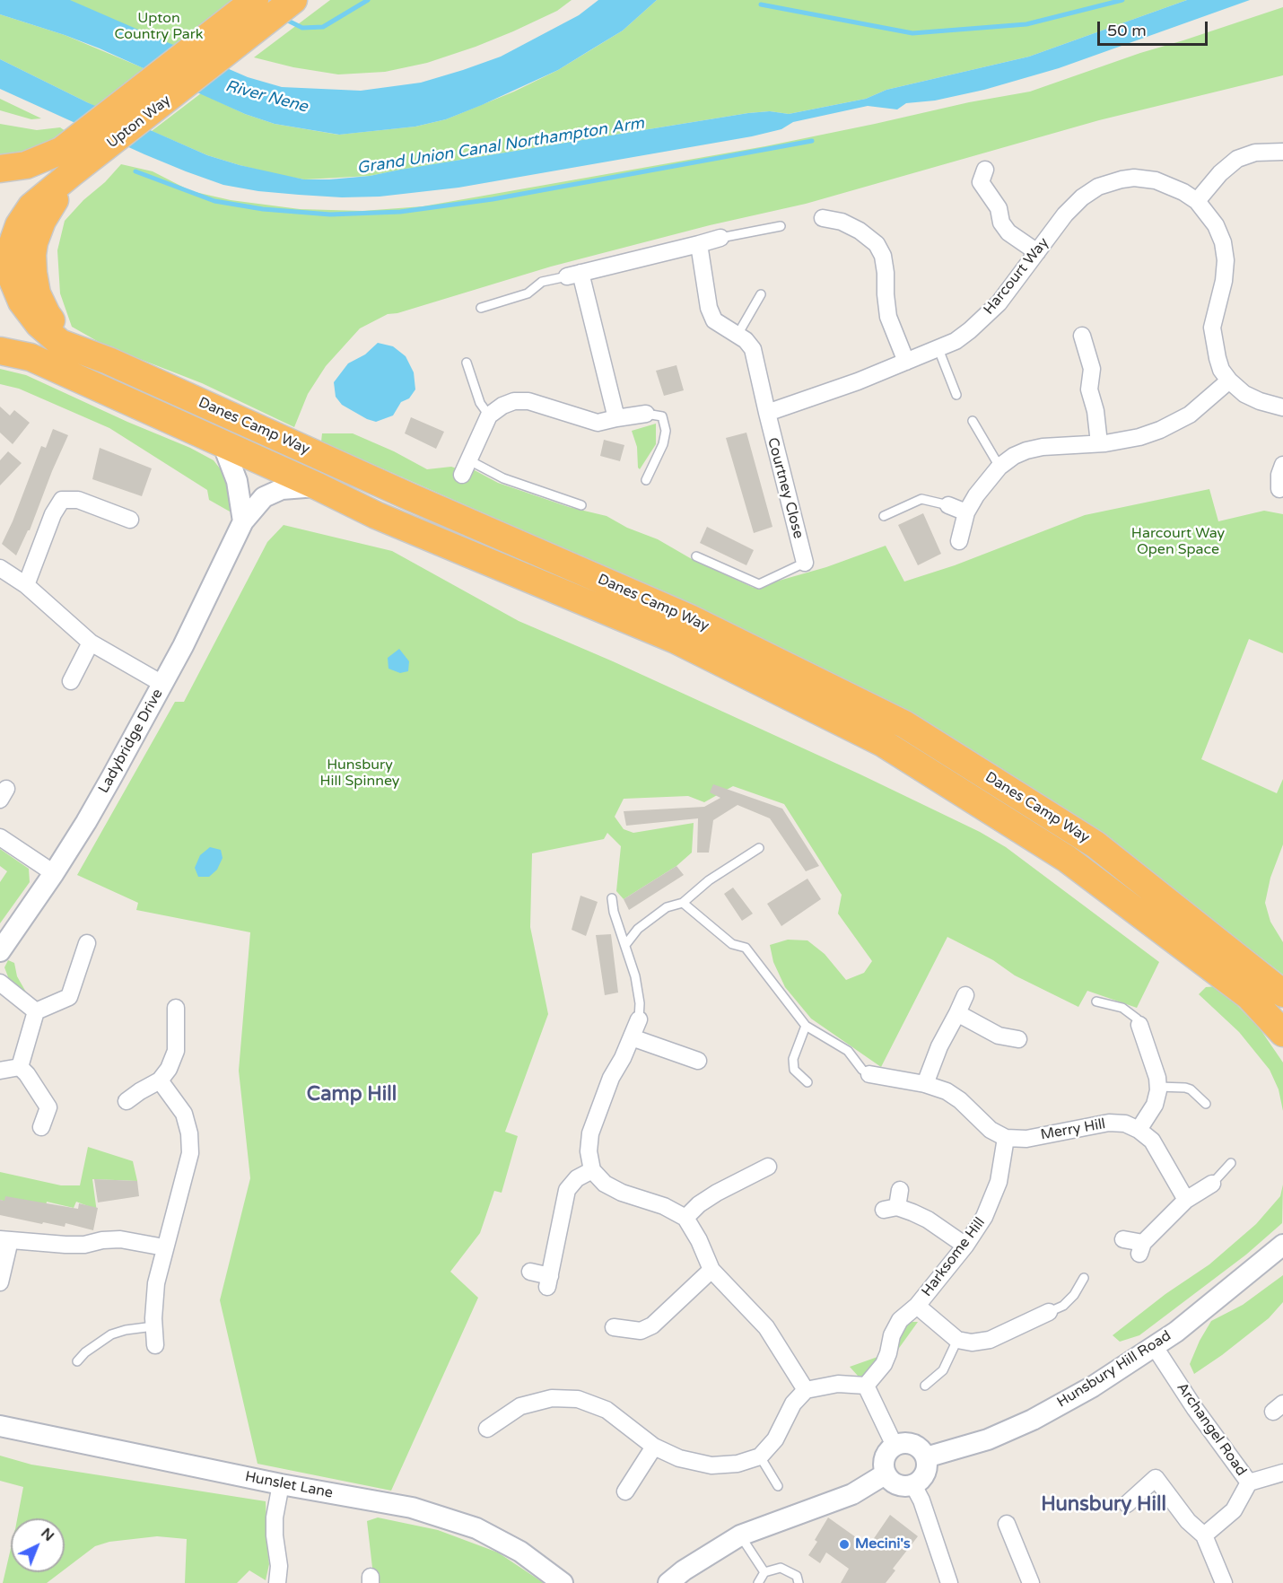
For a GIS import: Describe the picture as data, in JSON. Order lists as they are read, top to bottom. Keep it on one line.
{"streets":{"highway":["Upton Way","Danes Camp Way"],"street":["Harcourt Way","Courtney Close","Ladybridge Drive","Merry Hill","Harksome Hill","Hunsbury Hill Road","Archangel Road","Hunslet Lane"]},"crossings":[["Upton Way","Danes Camp Way"],["Harcourt Way","Courtney Close"],["Danes Camp Way","Ladybridge Drive"],["Merry Hill","Harksome Hill"],["Hunsbury Hill Road","Archangel Road"]],"districts":["Camp Hill","Hunsbury Hill"],"water":["River Nene","Grand Union Canal Northampton Arm"],"parks":["Upton Country Park","Harcourt Way Open Space","Hunsbury Hill Spinney"],"places":["Mecini's"],"scale_bar":"50 m","north":"top right"}
